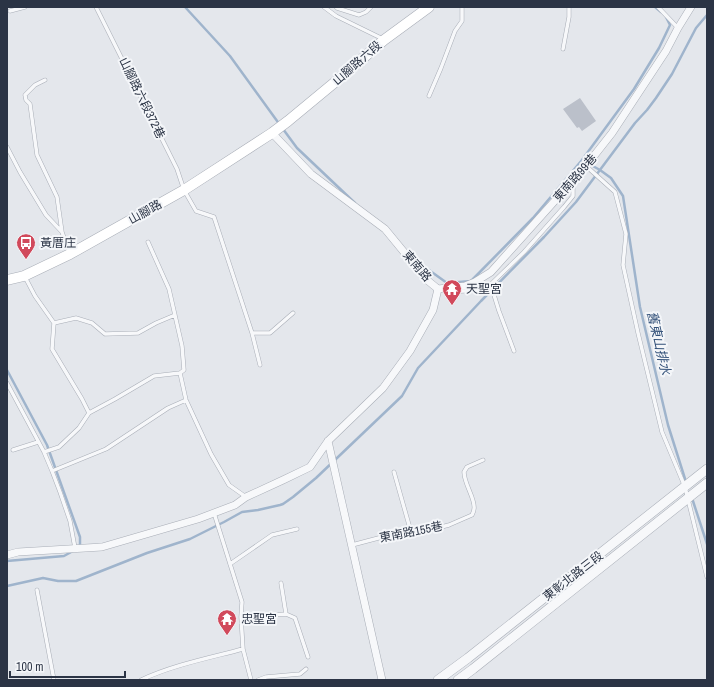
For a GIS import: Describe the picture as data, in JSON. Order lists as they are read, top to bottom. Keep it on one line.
{"streets":{"main road":["山腳路六段","山腳路"],"street":["東南路99巷","東南路","東彰北路三段"],"lane":["山腳路六段372巷","東南路155巷"]},"crossings":[["山腳路六段","山腳路"],["山腳路六段","東南路"],["山腳路六段372巷","山腳路"],["東南路99巷","東南路"],["山腳路","東南路"]],"water":["舊東山排水"],"places":{"bus stop":["黃厝庄"],"temple":["天聖宮","忠聖宮"]},"scale_bar":"100 m"}
